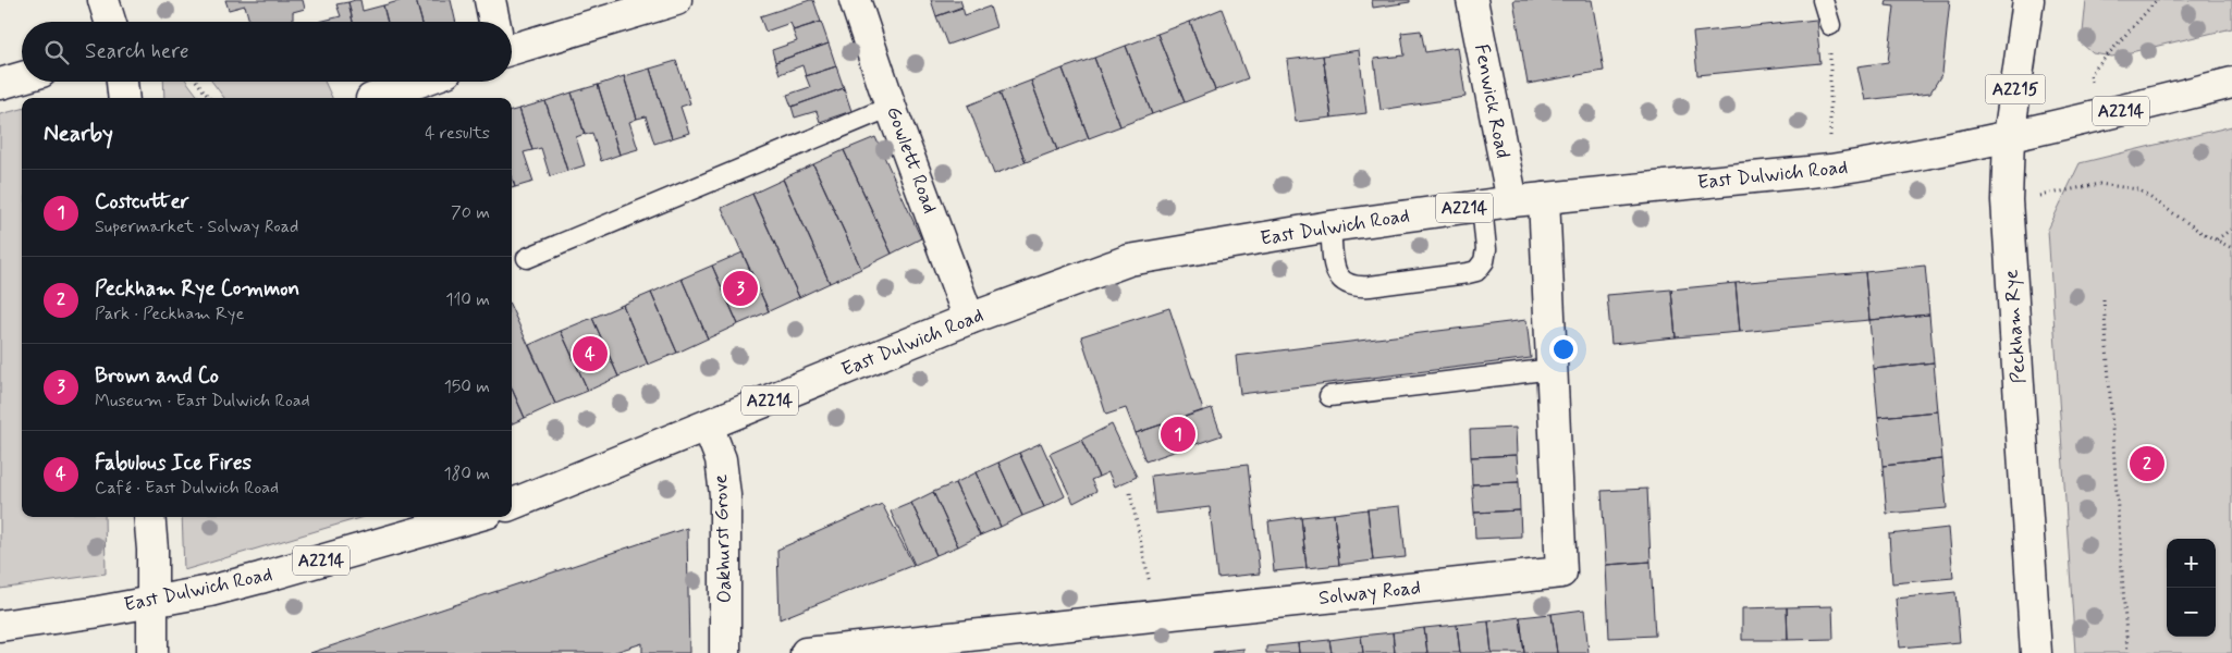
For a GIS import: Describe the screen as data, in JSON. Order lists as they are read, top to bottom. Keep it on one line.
{"streets":{"main road":["A2215","Fenwick Road","A2214","Gowlett Road","East Dulwich Road","Peckham Rye","Oakhurst Grove","Solway Road"]},"crossings":[["Fenwick Road","East Dulwich Road"],["Gowlett Road","East Dulwich Road"],["East Dulwich Road","Peckham Rye"],["East Dulwich Road","Oakhurst Grove"],["East Dulwich Road","Solway Road"]],"page":{"search":"Search here","heading":["Nearby","4 results"],"list":[{"mark":"1","name":"Costcutter","note":"Supermarket · Solway Road","value":"70 m"},{"mark":"2","name":"Peckham Rye Common","note":"Park · Peckham Rye","value":"110 m"},{"mark":"3","name":"Brown and Co","note":"Museum · East Dulwich Road","value":"150 m"},{"mark":"4","name":"Fabulous Ice Fires","note":"Café · East Dulwich Road","value":"180 m"}],"pins":["3","4","1","2"],"map_buttons":["+","−"]}}
